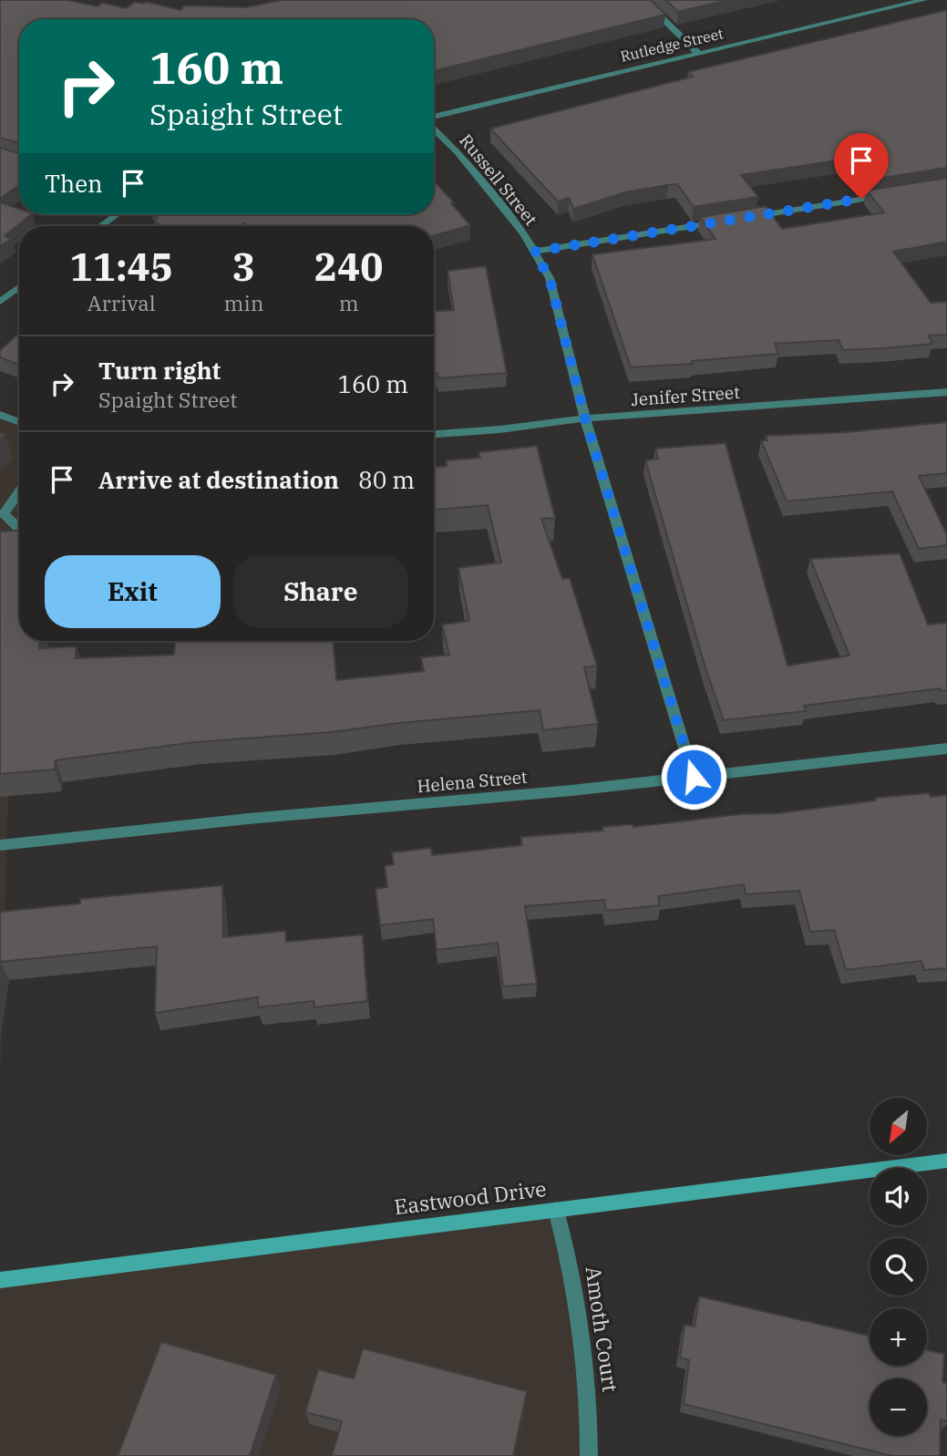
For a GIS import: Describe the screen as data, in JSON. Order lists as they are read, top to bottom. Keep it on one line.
{"streets":{"street":["Rutledge Street","Russell Street","Jenifer Street","Helena Street","Eastwood Drive","Amoth Court"]},"crossings":[["Russell Street","Jenifer Street"],["Russell Street","Helena Street"],["Eastwood Drive","Amoth Court"]],"north":"bottom left","page":{"turn":["160 m","Spaight Street"],"then":"Then","eta":["11:45","Arrival","3","min","240","m"],"list":[{"name":"Turn right","note":"Spaight Street","value":"160 m"},{"name":"Arrive at destination","value":"80 m"}],"buttons":["Exit","Share"],"map_buttons":["+","−"]}}
